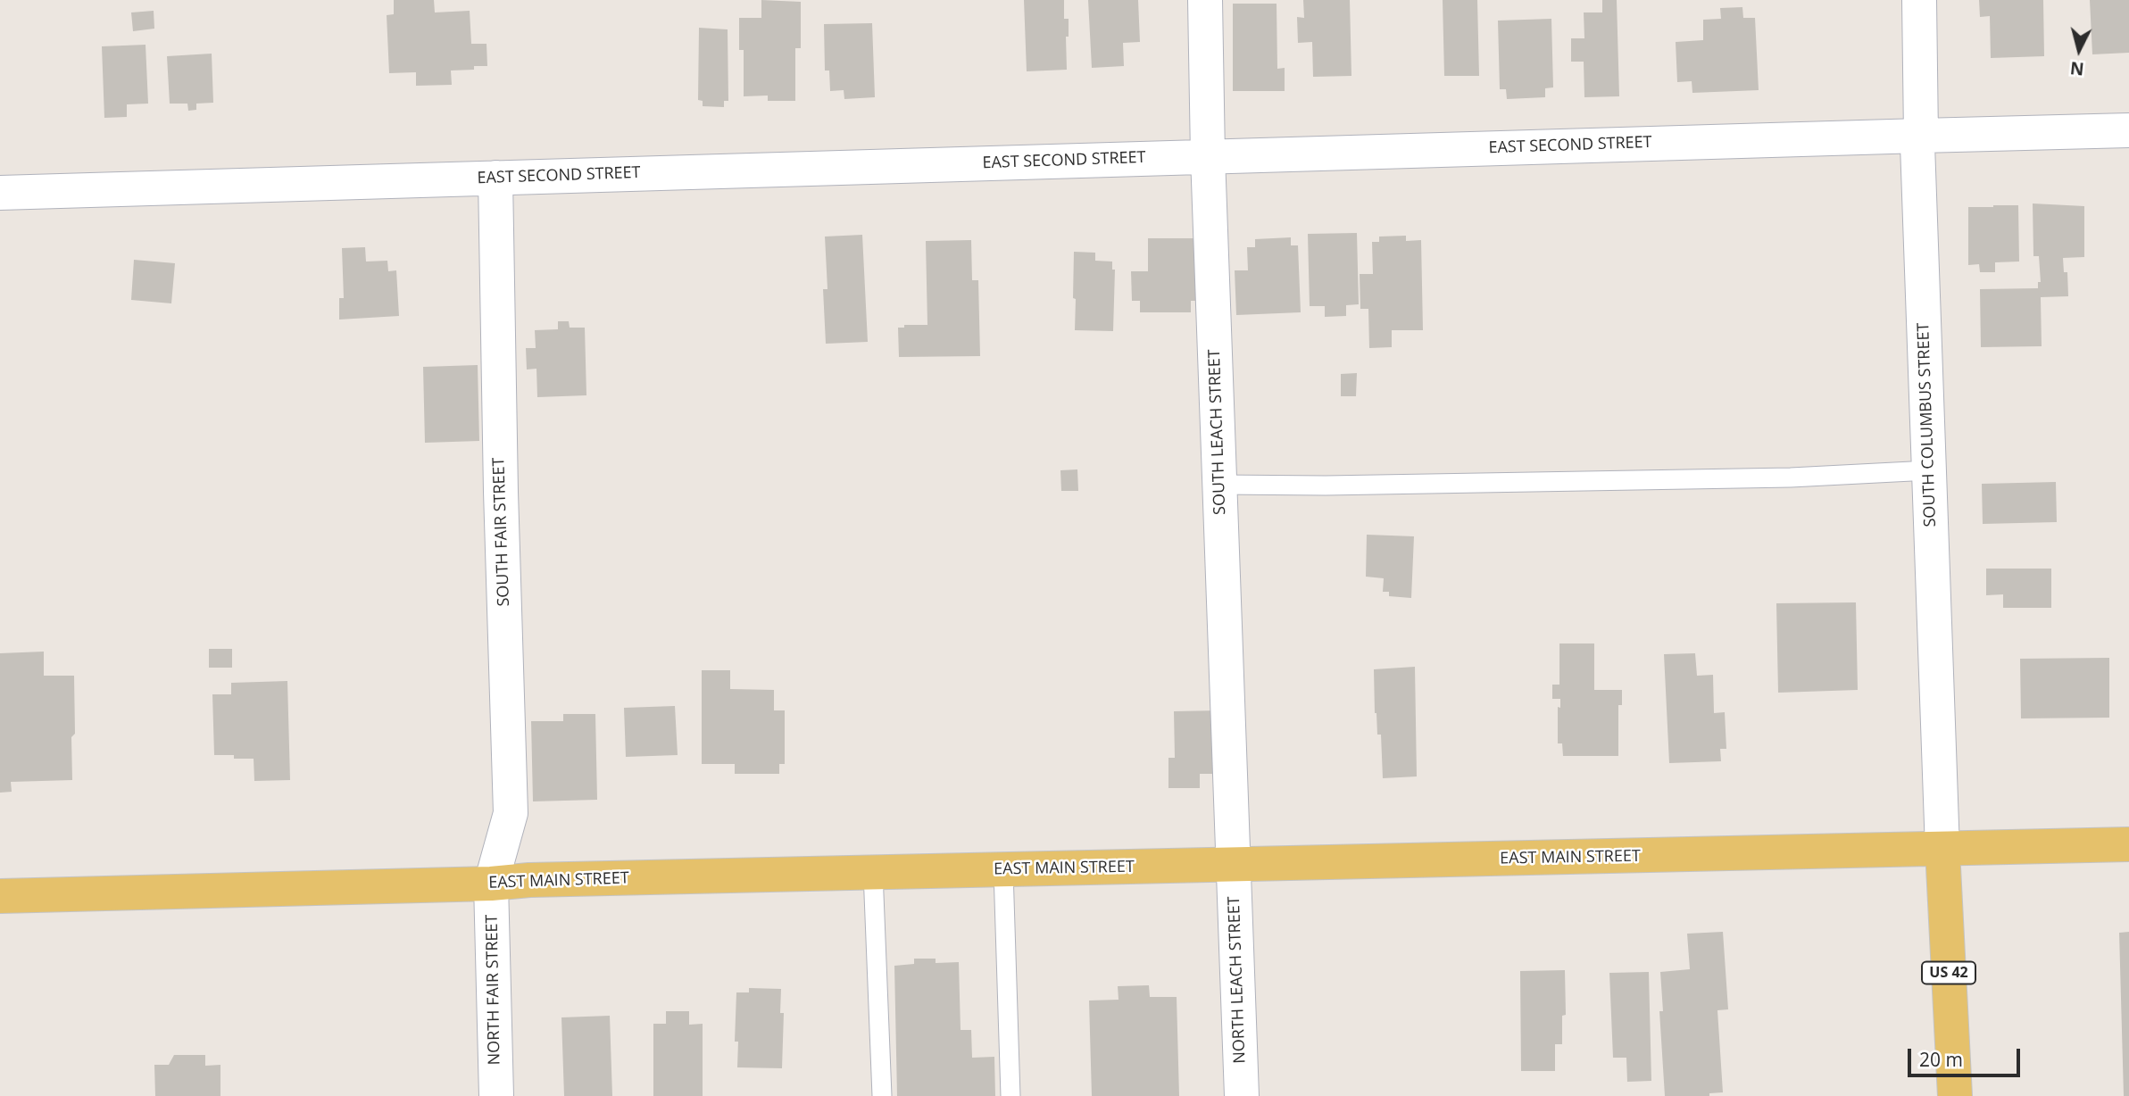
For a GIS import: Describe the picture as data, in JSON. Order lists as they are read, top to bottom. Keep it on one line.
{"streets":{"main road":["EAST MAIN STREET","US 42"],"street":["EAST SECOND STREET","SOUTH COLUMBUS STREET","SOUTH LEACH STREET","SOUTH FAIR STREET","NORTH LEACH STREET","NORTH FAIR STREET"]},"crossings":[["EAST SECOND STREET","SOUTH COLUMBUS STREET"],["EAST SECOND STREET","SOUTH LEACH STREET"],["EAST SECOND STREET","SOUTH FAIR STREET"],["SOUTH COLUMBUS STREET","EAST MAIN STREET"],["SOUTH COLUMBUS STREET","US 42"],["SOUTH LEACH STREET","EAST MAIN STREET"],["SOUTH LEACH STREET","NORTH LEACH STREET"],["SOUTH FAIR STREET","EAST MAIN STREET"],["SOUTH FAIR STREET","NORTH FAIR STREET"],["EAST MAIN STREET","US 42"],["EAST MAIN STREET","NORTH LEACH STREET"],["EAST MAIN STREET","NORTH FAIR STREET"]],"scale_bar":"20 m","north":"bottom"}
